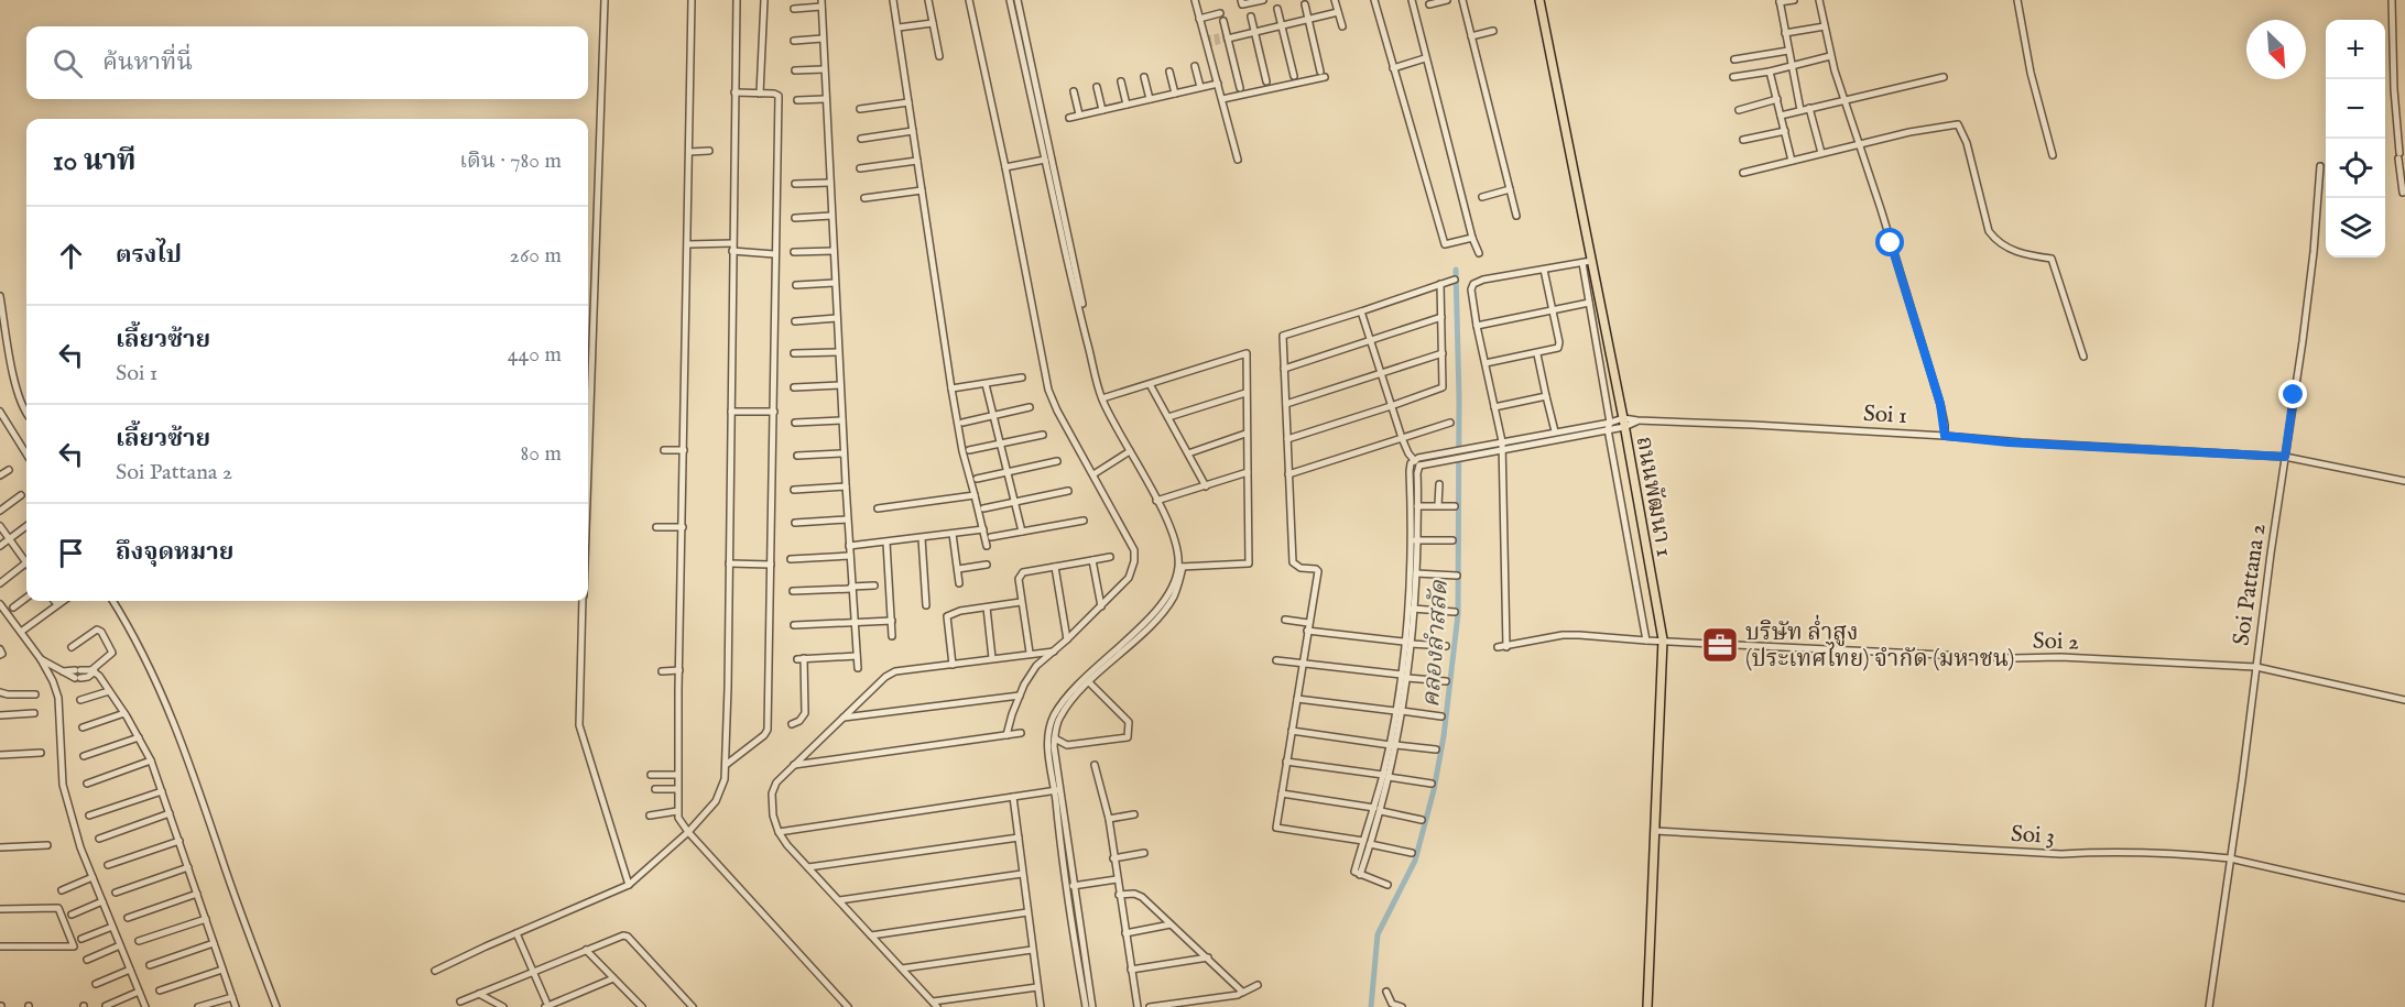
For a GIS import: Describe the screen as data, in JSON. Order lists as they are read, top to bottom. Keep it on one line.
{"streets":{"main road":["ถนนพัฒนา 1"],"street":["Soi 1","Soi Pattana 2","Soi 2","Soi 3"]},"crossings":[["Soi 1","ถนนพัฒนา 1"],["Soi 1","Soi Pattana 2"],["ถนนพัฒนา 1","Soi 2"],["ถนนพัฒนา 1","Soi 3"],["Soi Pattana 2","Soi 2"],["Soi Pattana 2","Soi 3"]],"water":["คลองลำสลัด"],"places":{"office":["บริษัท ล่ำสูง (ประเทศไทย) จำกัด (มหาชน)"]},"north":"bottom right","page":{"map_buttons":["+","−"],"search":"ค้นหาที่นี่","heading":["10 นาที","เดิน · 780 m"],"list":[["ตรงไป","260 m"],["เลี้ยวซ้าย","Soi 1","440 m"],["เลี้ยวซ้าย","Soi Pattana 2","80 m"],"ถึงจุดหมาย"]}}
